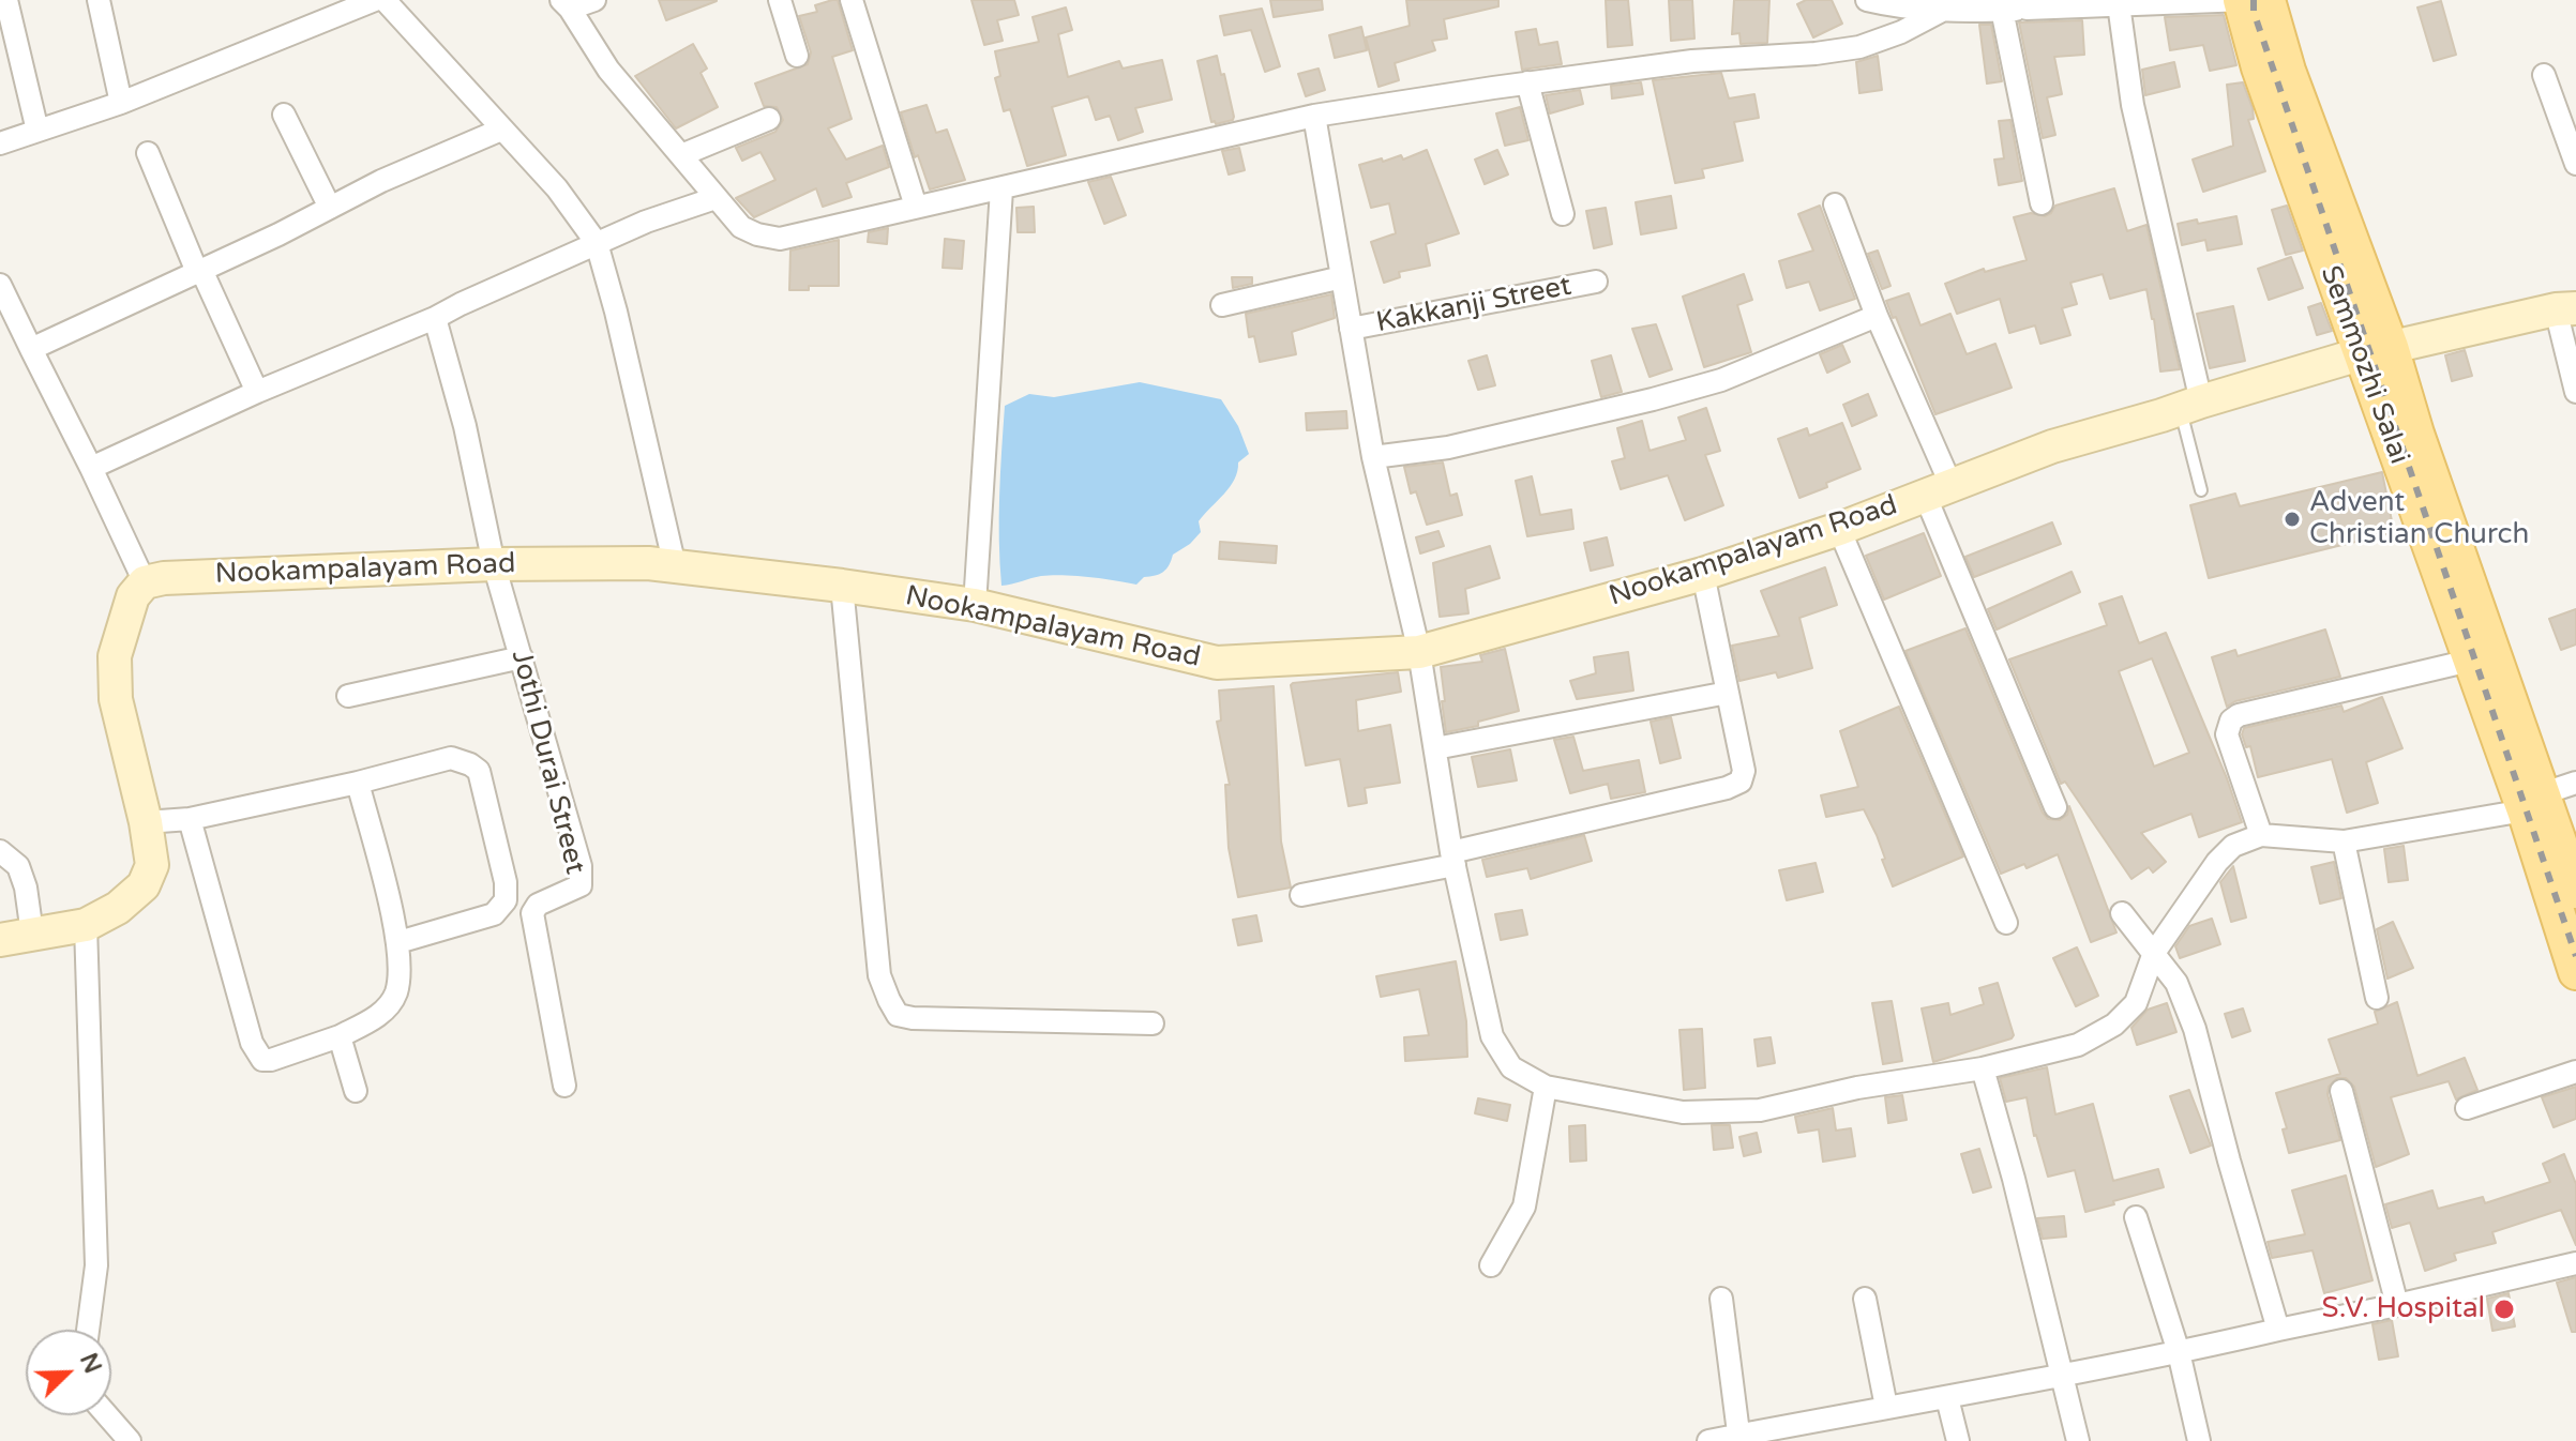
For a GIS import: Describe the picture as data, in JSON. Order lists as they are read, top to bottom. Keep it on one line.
{"streets":{"main road":["Semmozhi Salai"],"street":["Kakkanji Street","Nookampalayam Road","Jothi Durai Street"]},"crossings":[["Semmozhi Salai","Nookampalayam Road"],["Nookampalayam Road","Jothi Durai Street"]],"places":["Advent Christian Church","S.V. Hospital"],"north":"top right"}
